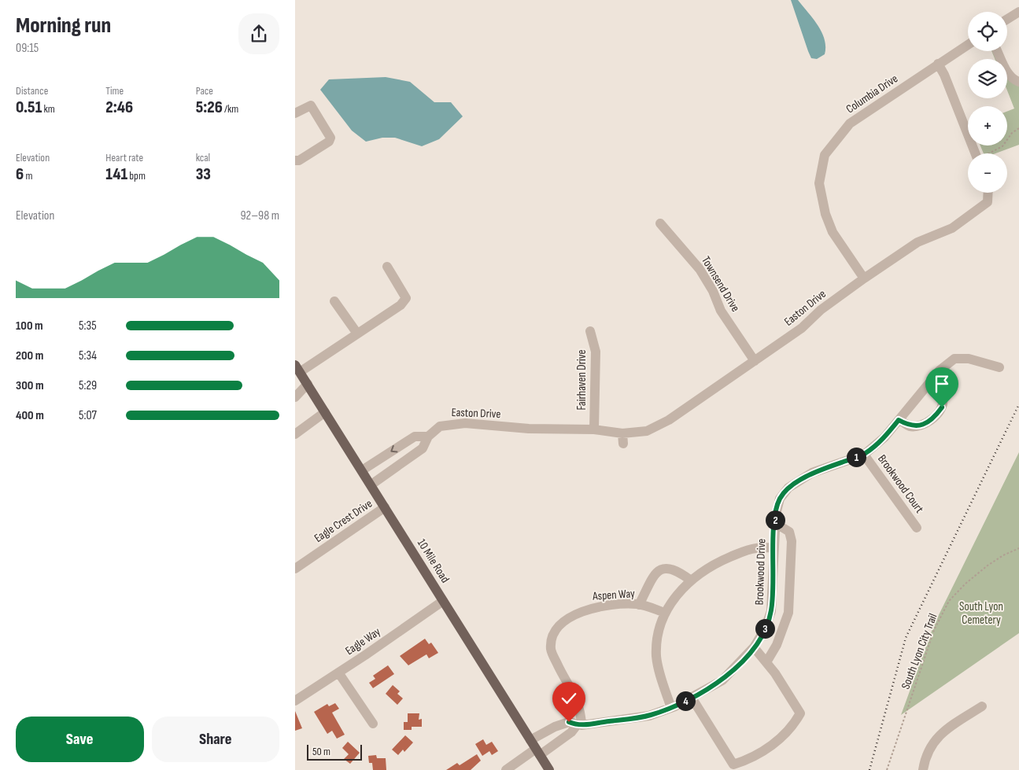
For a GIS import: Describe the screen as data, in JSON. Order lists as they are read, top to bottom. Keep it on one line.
{"streets":{"main road":["10 Mile Road"],"street":["Columbia Drive","Townsend Drive","Easton Drive","Fairhaven Drive","Brookwood Court","Eagle Crest Drive","Brookwood Drive","Aspen Way","Eagle Way"],"path":["South Lyon City Trail"]},"crossings":[["Columbia Drive","Easton Drive"],["Townsend Drive","Easton Drive"],["Easton Drive","Fairhaven Drive"],["Easton Drive","10 Mile Road"],["Brookwood Court","Brookwood Drive"],["Eagle Crest Drive","10 Mile Road"],["10 Mile Road","Brookwood Drive"],["10 Mile Road","Eagle Way"],["Brookwood Drive","Aspen Way"]],"parks":["South Lyon Cemetery"],"scale_bar":"50 m","page":{"heading":["Morning run","09:15"],"map_buttons":["+","−"],"stats":[["Distance","0.51 km"],["Time","2:46"],["Pace","5:26 /km"],["Elevation","6 m"],["Heart rate","141 bpm"],["kcal","33"]],"chart":["Elevation","92–98 m"],"list":[{"name":"100 m","note":"5:35"},{"name":"200 m","note":"5:34"},{"name":"300 m","note":"5:29"},{"name":"400 m","note":"5:07"}],"pins":["1","2","3","4"],"buttons":["Save","Share"],"scale":"50 m"}}
